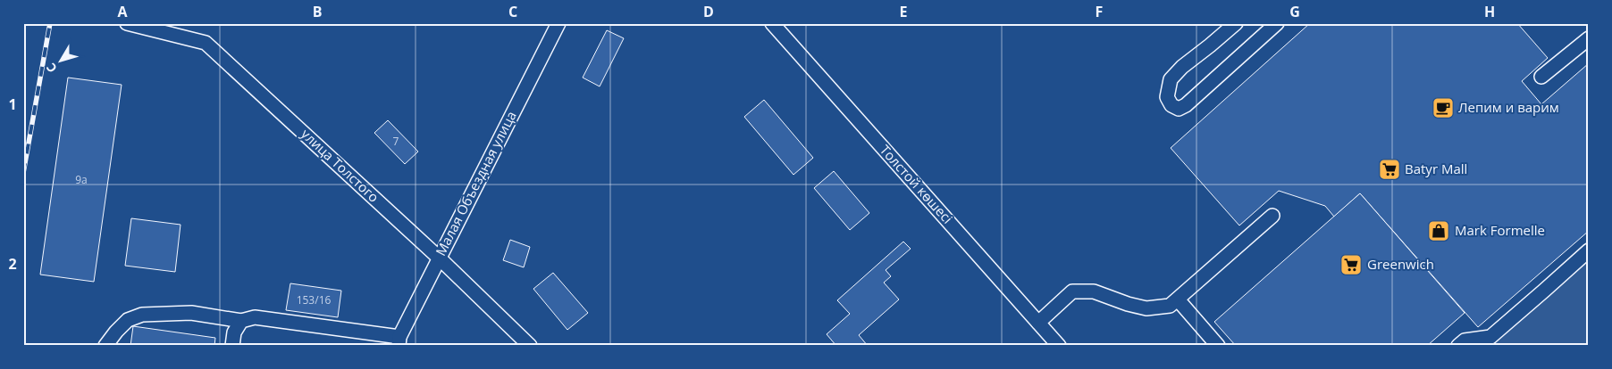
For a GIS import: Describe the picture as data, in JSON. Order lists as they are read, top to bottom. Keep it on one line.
{"streets":{"street":["улица Толстого","Малая Объездная улица","Толстой көшесі"]},"crossings":[["улица Толстого","Малая Объездная улица"]],"places":{"cafe":["Лепим и варим"],"supermarket":["Batyr Mall","Greenwich"],"shop":["Mark Formelle"]},"house_numbers":["7","9а","153/16"],"north":"bottom left","grid":{"columns":["A","B","C","D","E","F","G","H"],"rows":["1","2"]}}
